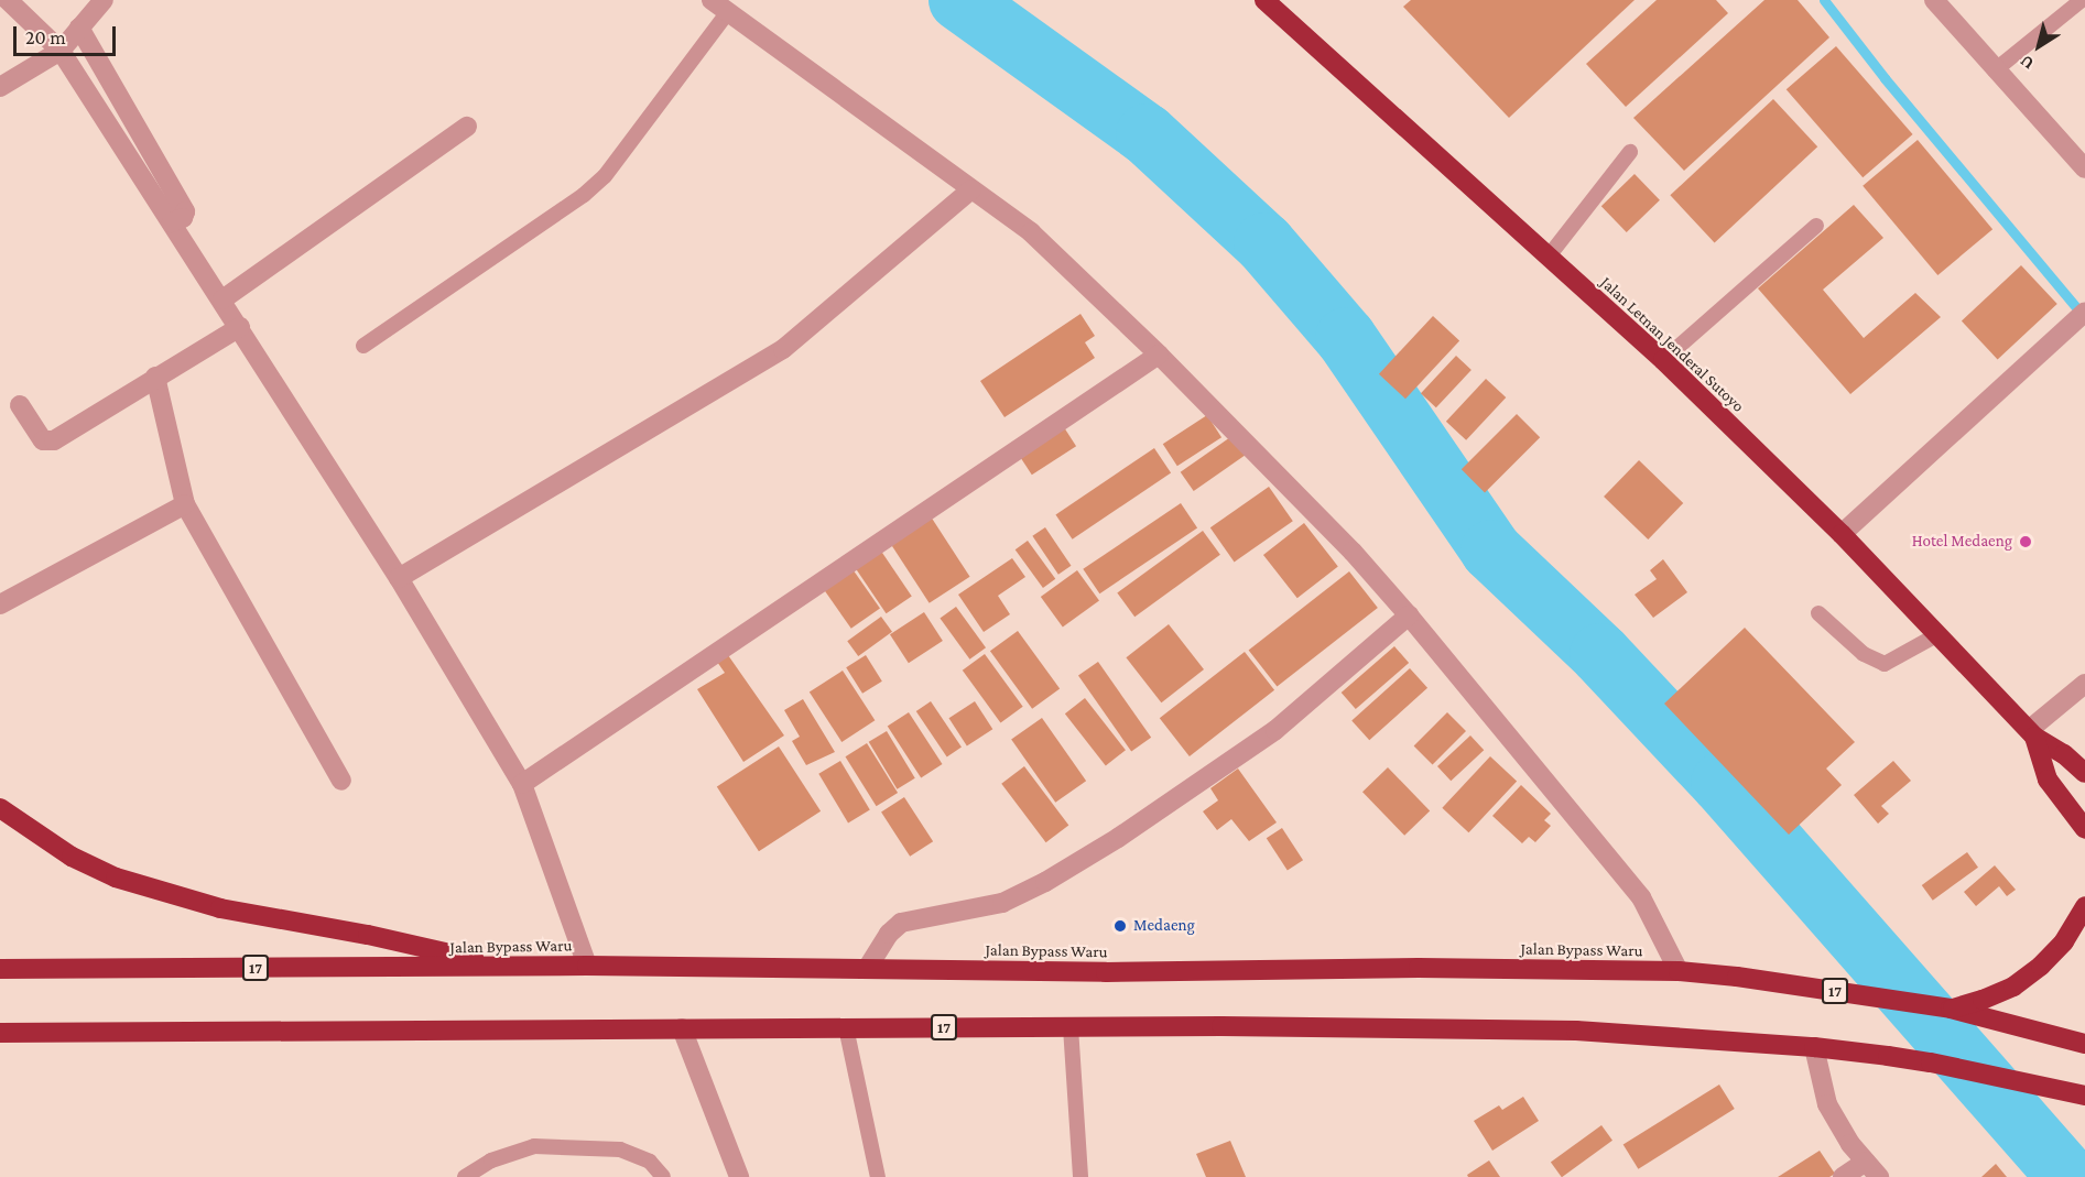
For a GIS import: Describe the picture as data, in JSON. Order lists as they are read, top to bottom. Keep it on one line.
{"streets":{"highway":["Jalan Letnan Jenderal Sutoyo","Jalan Bypass Waru","17"]},"places":["Hotel Medaeng","Medaeng"],"scale_bar":"20 m","north":"bottom left"}
